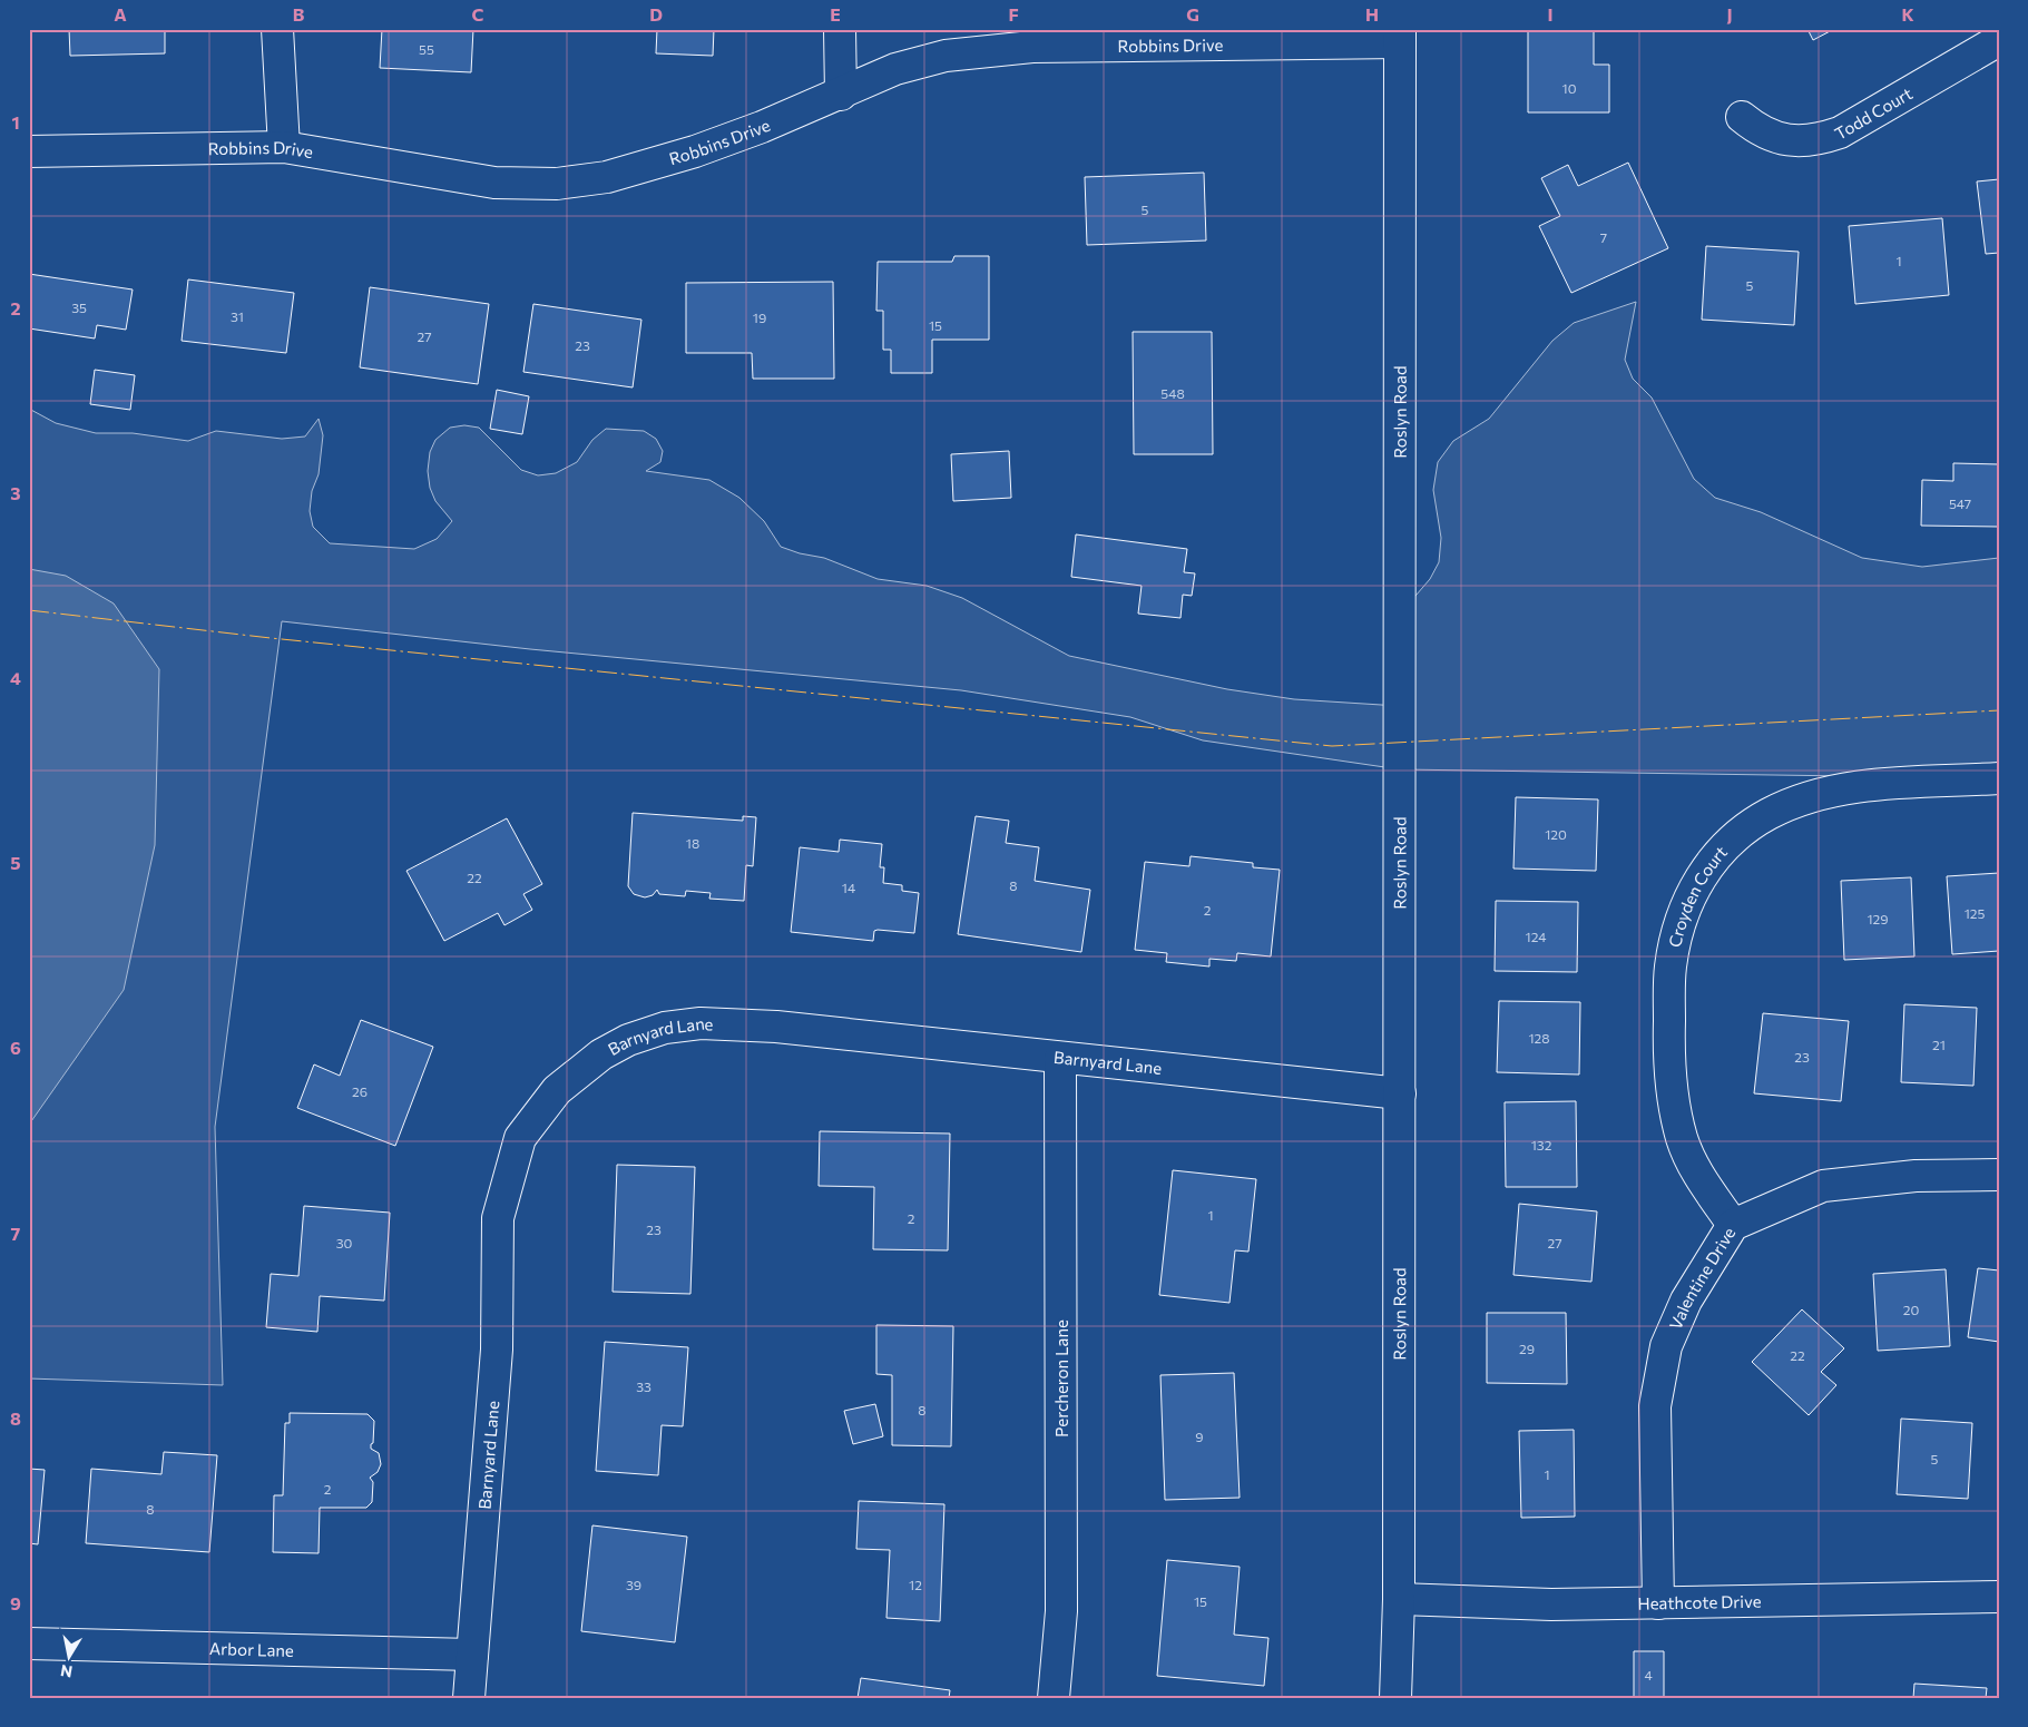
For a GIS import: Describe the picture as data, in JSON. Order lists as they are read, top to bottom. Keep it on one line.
{"streets":{"street":["Robbins Drive","Todd Court","Roslyn Road","Croyden Court","Barnyard Lane","Valentine Drive","Percheron Lane","Heathcote Drive","Arbor Lane"]},"crossings":[["Robbins Drive","Roslyn Road"],["Roslyn Road","Barnyard Lane"],["Roslyn Road","Heathcote Drive"],["Croyden Court","Valentine Drive"],["Barnyard Lane","Percheron Lane"],["Barnyard Lane","Arbor Lane"],["Valentine Drive","Heathcote Drive"]],"house_numbers":["55","10","5","7","1","5","35","31","19","15","27","23","548","547","120","18","22","8","14","2","125","129","124","128","21","23","26","132","1","2","23","30","27","20","29","22","33","8","9","5","1","2","8","39","12","15","4"],"north":"bottom","grid":{"columns":["A","B","C","D","E","F","G","H","I","J","K"],"rows":["1","2","3","4","5","6","7","8","9"]}}
